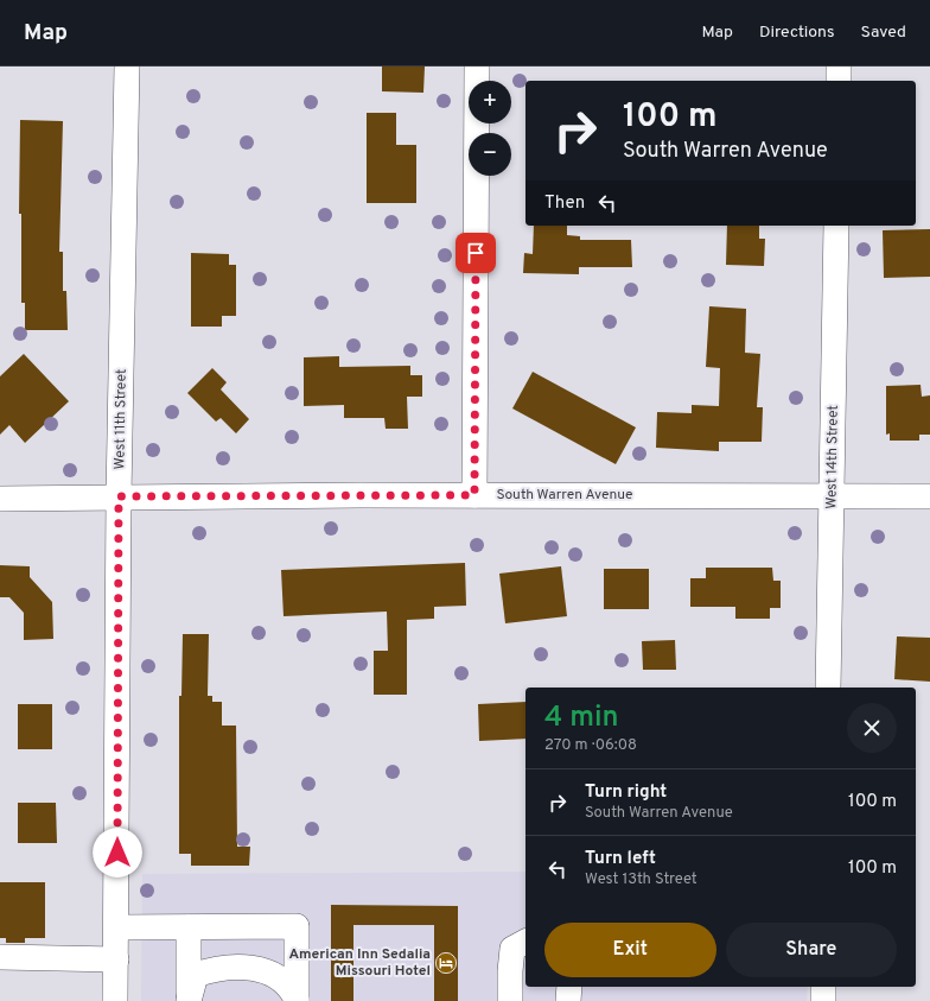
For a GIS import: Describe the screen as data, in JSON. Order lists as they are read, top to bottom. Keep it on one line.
{"streets":{"street":["West 11th Street","West 14th Street","South Warren Avenue"]},"crossings":[["West 11th Street","South Warren Avenue"],["West 14th Street","South Warren Avenue"]],"places":{"hotel":["American Inn Sedalia Missouri Hotel"]},"page":{"header":"Map","nav":["Map","Directions","Saved"],"map_buttons":["+","−"],"turn":["100 m","South Warren Avenue"],"then":"Then","heading":["4 min","270 m · 06:08"],"list":[{"name":"Turn right","note":"South Warren Avenue","value":"100 m"},{"name":"Turn left","note":"West 13th Street","value":"100 m"}],"buttons":["Exit","Share"]}}
